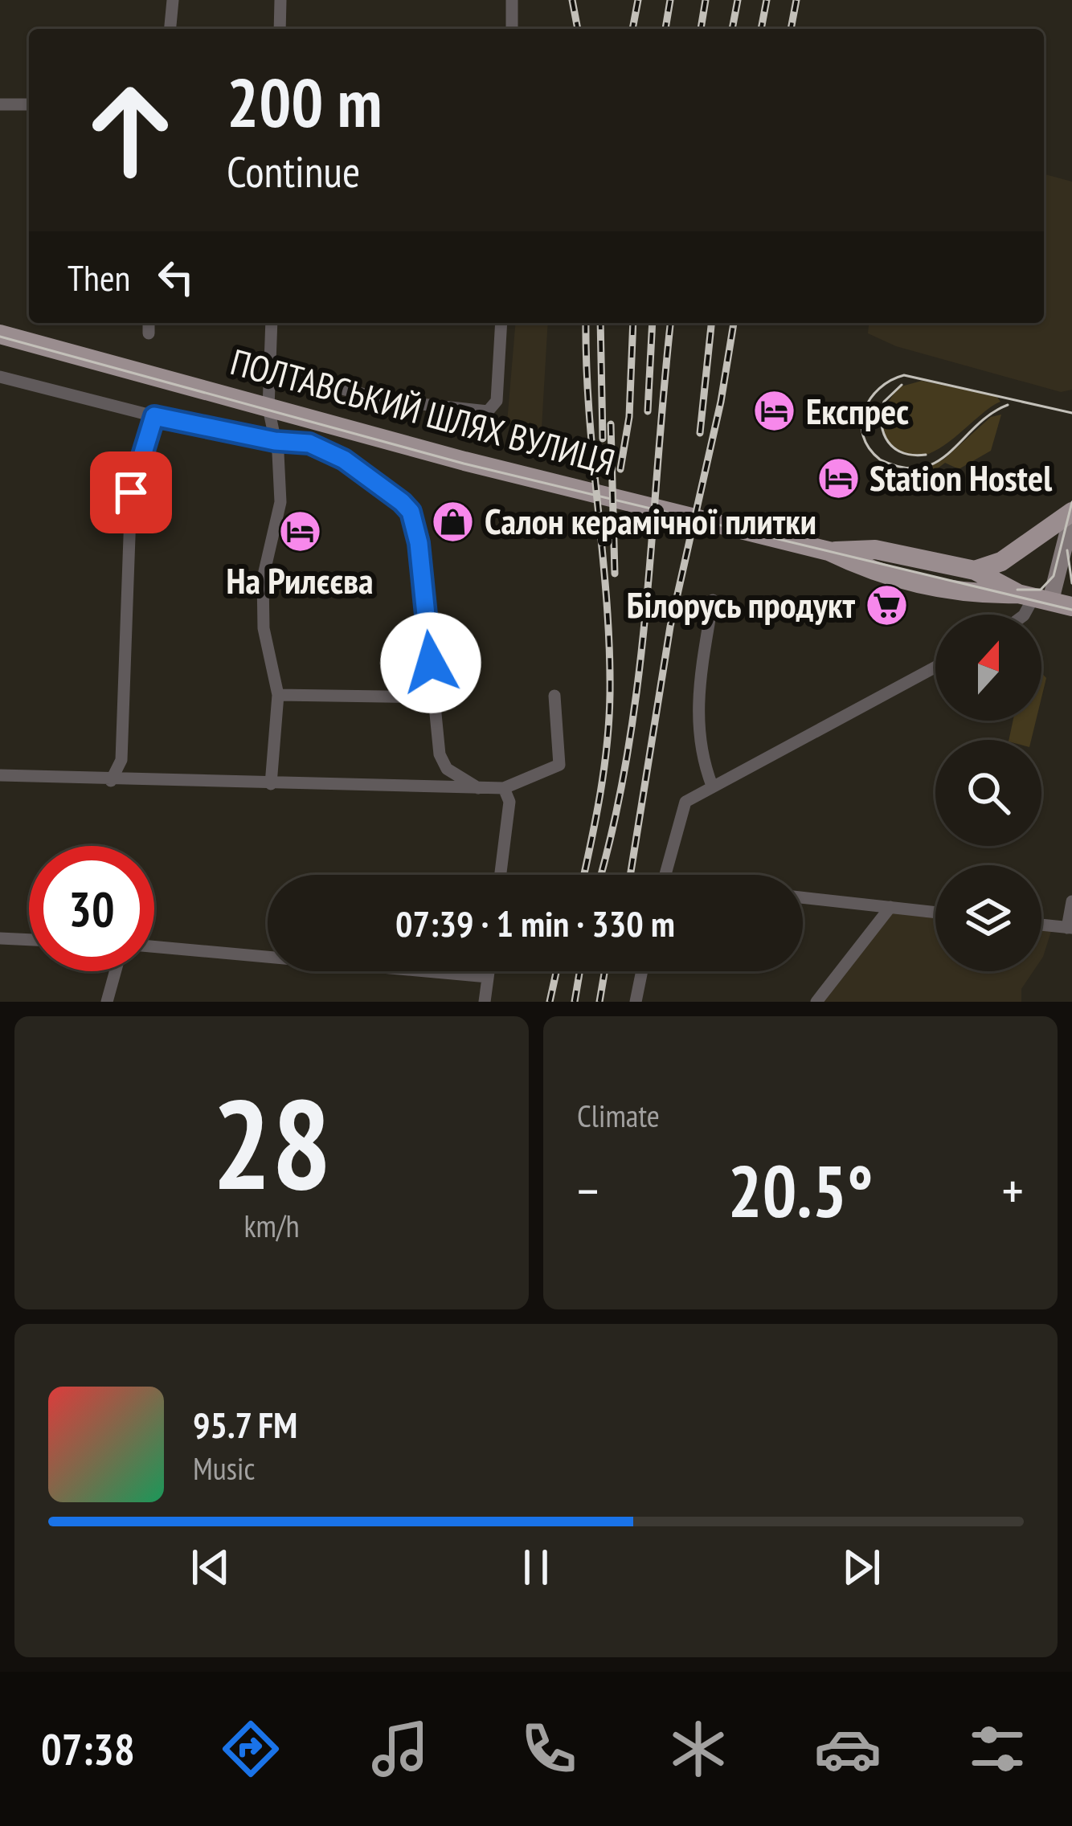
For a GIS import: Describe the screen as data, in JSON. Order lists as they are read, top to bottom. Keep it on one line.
{"streets":{"main road":["ПОЛТАВСЬКИЙ ШЛЯХ ВУЛИЦЯ"]},"places":{"hotel":["Експрес","Station Hostel","На Рилєєва"],"shop":["Салон керамічної плитки"],"supermarket":["Білорусь продукт"]},"north":"top","page":{"turn":["200 m","Continue"],"then":"Then","limit":"30","trip":"07:39 · 1 min · 330 m","tile":[["28","km/h"],"Climate"],"heat":["−","20.5°","+"],"song":["95.7 FM","Music"],"tabs":"07:38"}}
